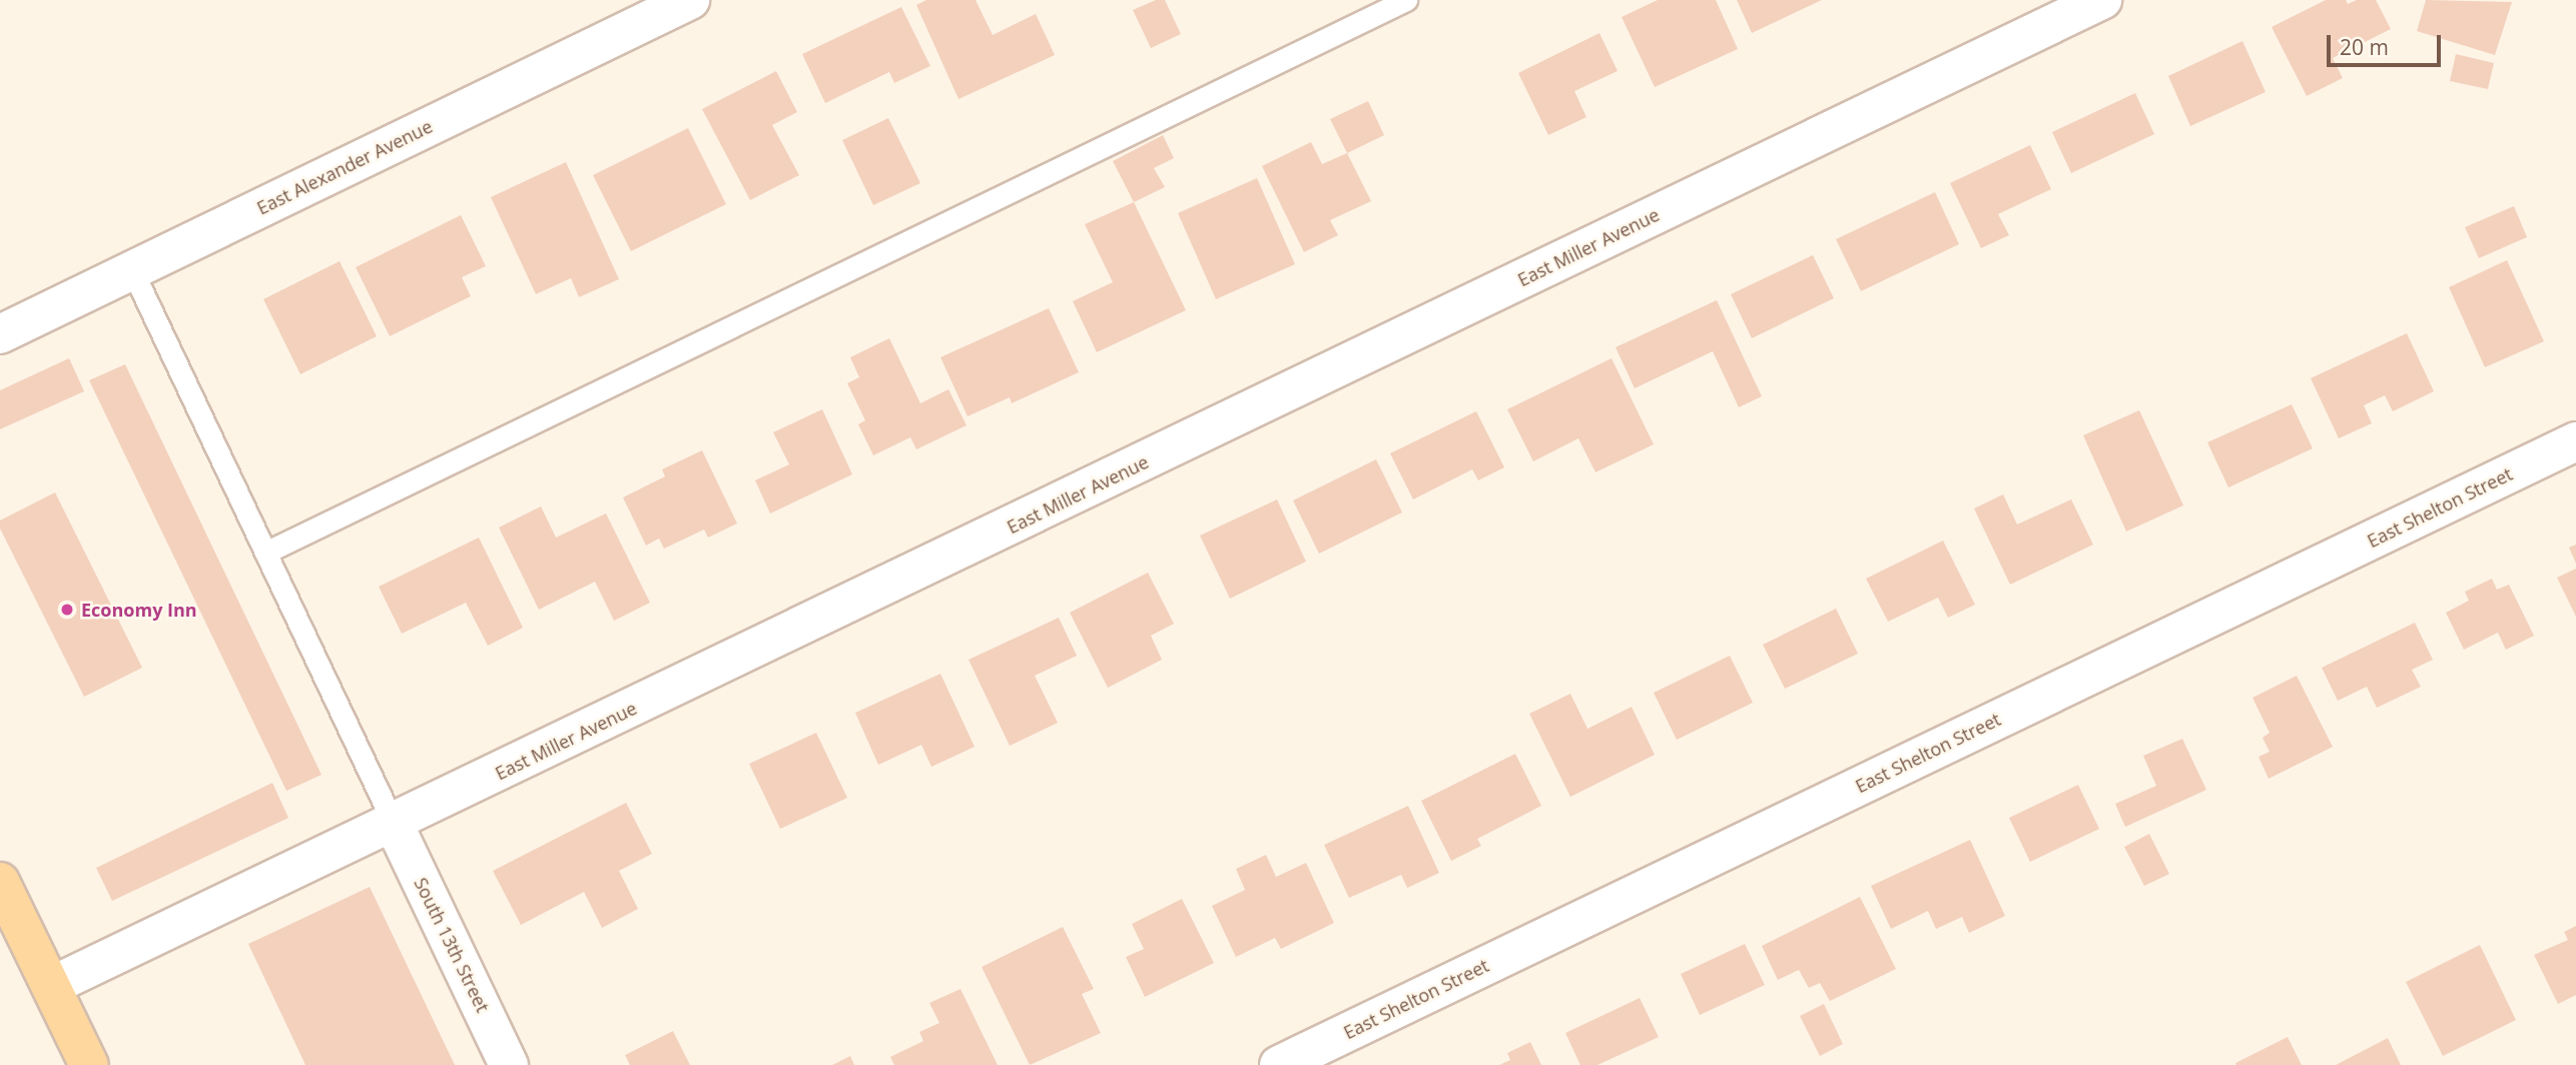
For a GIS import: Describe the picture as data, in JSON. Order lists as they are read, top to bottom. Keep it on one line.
{"streets":{"street":["East Alexander Avenue","East Miller Avenue","East Shelton Street","South 13th Street"]},"crossings":[["East Miller Avenue","South 13th Street"]],"places":["Economy Inn"],"scale_bar":"20 m"}
